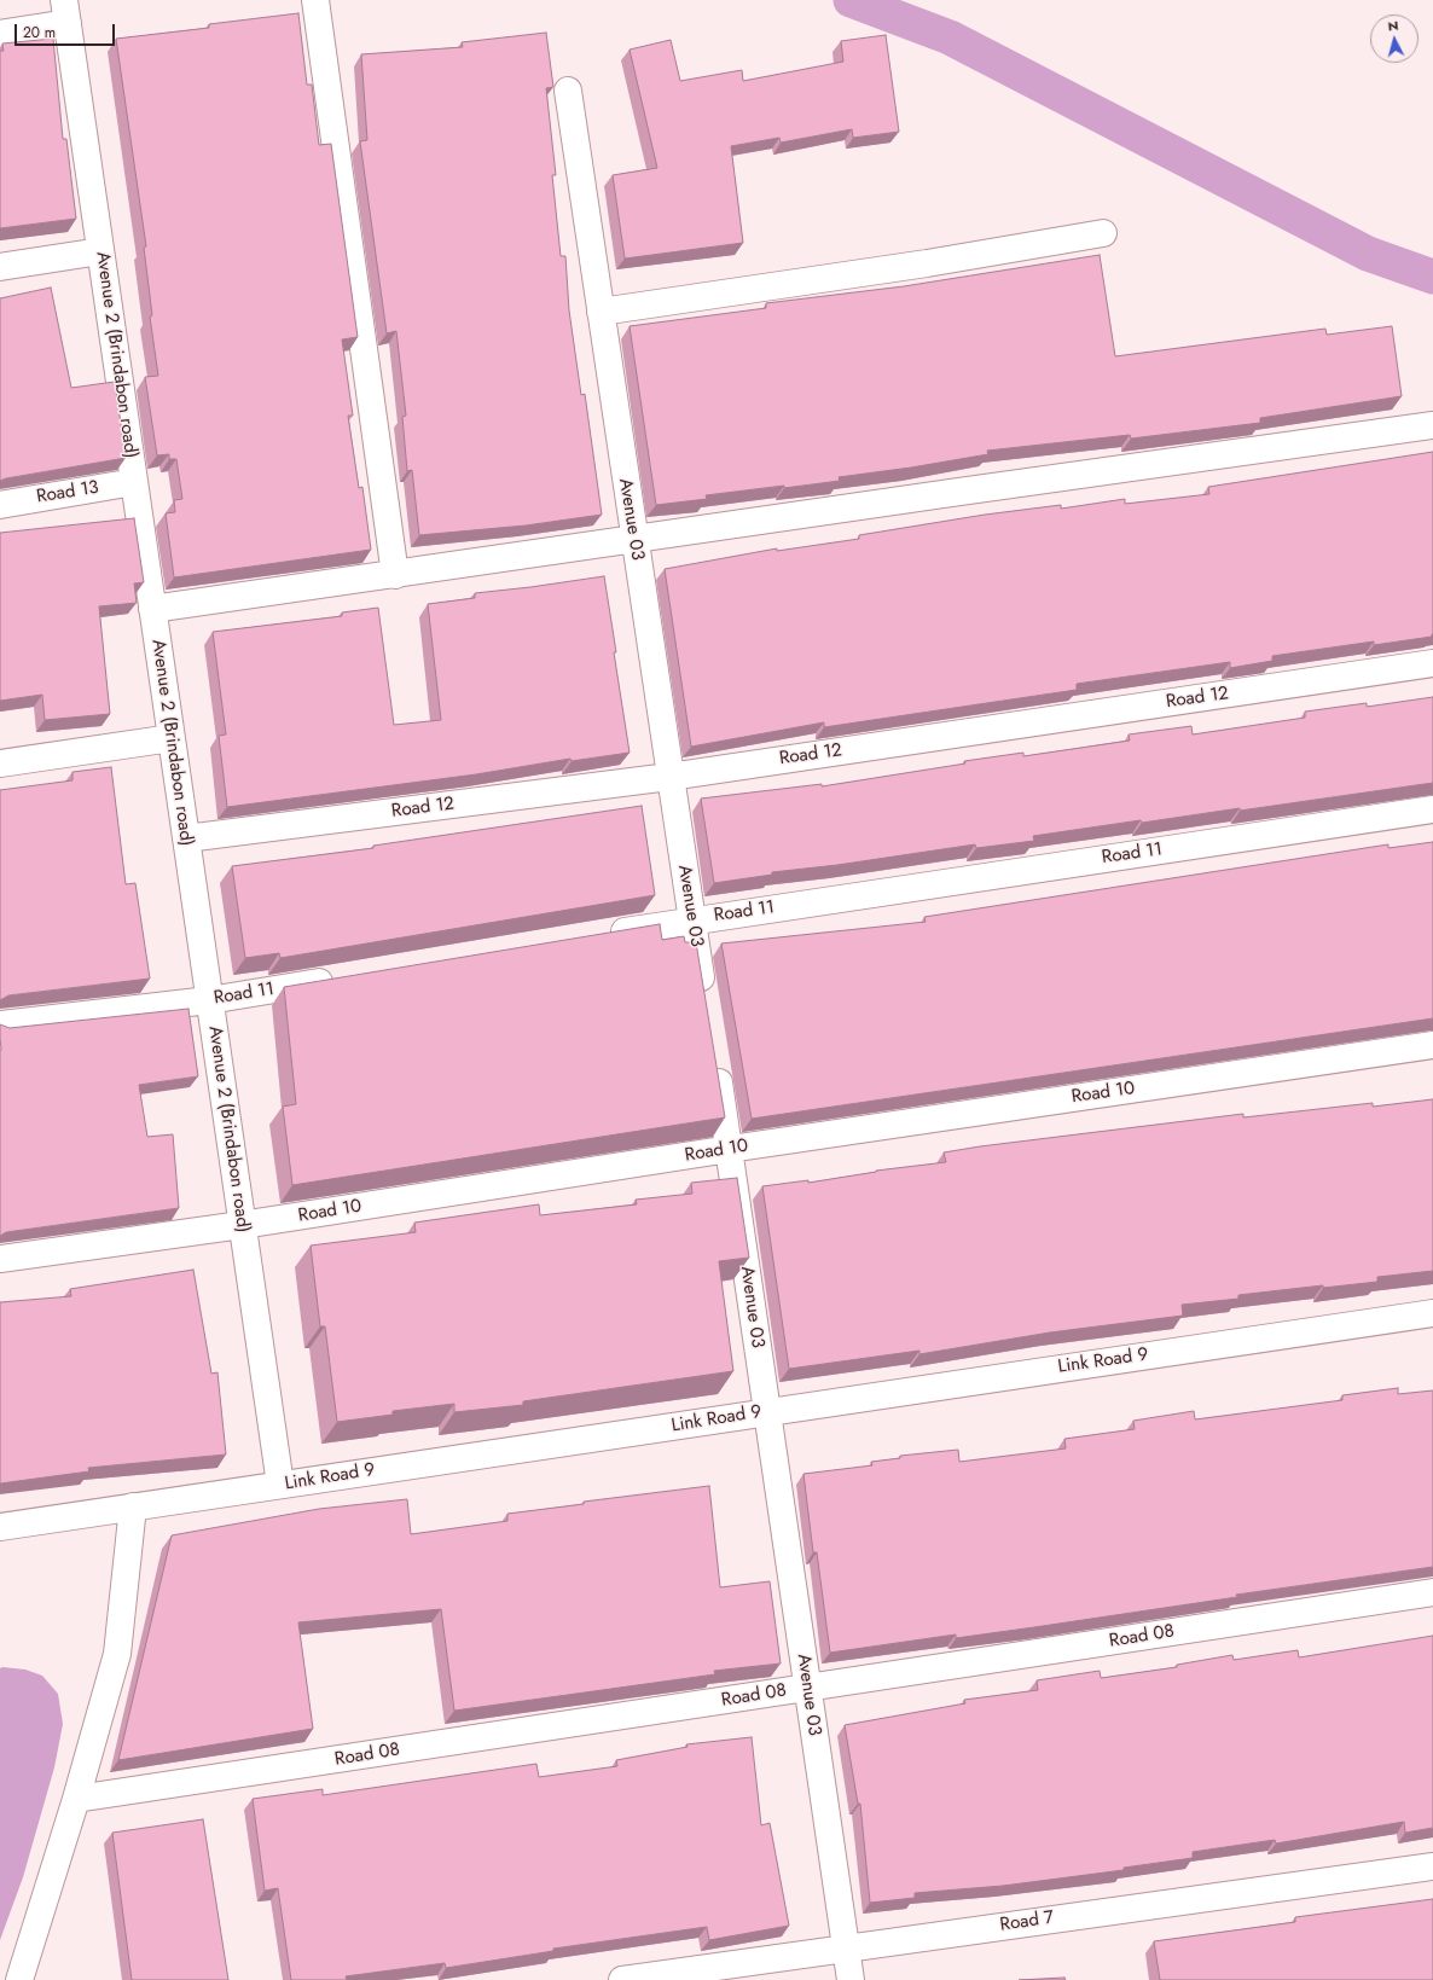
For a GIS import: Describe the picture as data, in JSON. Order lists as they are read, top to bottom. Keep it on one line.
{"streets":{"street":["Avenue 2 (Brindabon road)","Road 13","Avenue 03","Road 12","Road 11","Road 10","Link Road 9","Road 08","Road 7"]},"crossings":[["Avenue 2 (Brindabon road)","Road 13"],["Avenue 2 (Brindabon road)","Road 12"],["Avenue 2 (Brindabon road)","Road 11"],["Avenue 2 (Brindabon road)","Road 10"],["Avenue 2 (Brindabon road)","Link Road 9"],["Avenue 03","Road 12"],["Avenue 03","Road 11"],["Avenue 03","Road 10"],["Avenue 03","Link Road 9"],["Avenue 03","Road 08"],["Avenue 03","Road 7"]],"scale_bar":"20 m","north":"top"}
